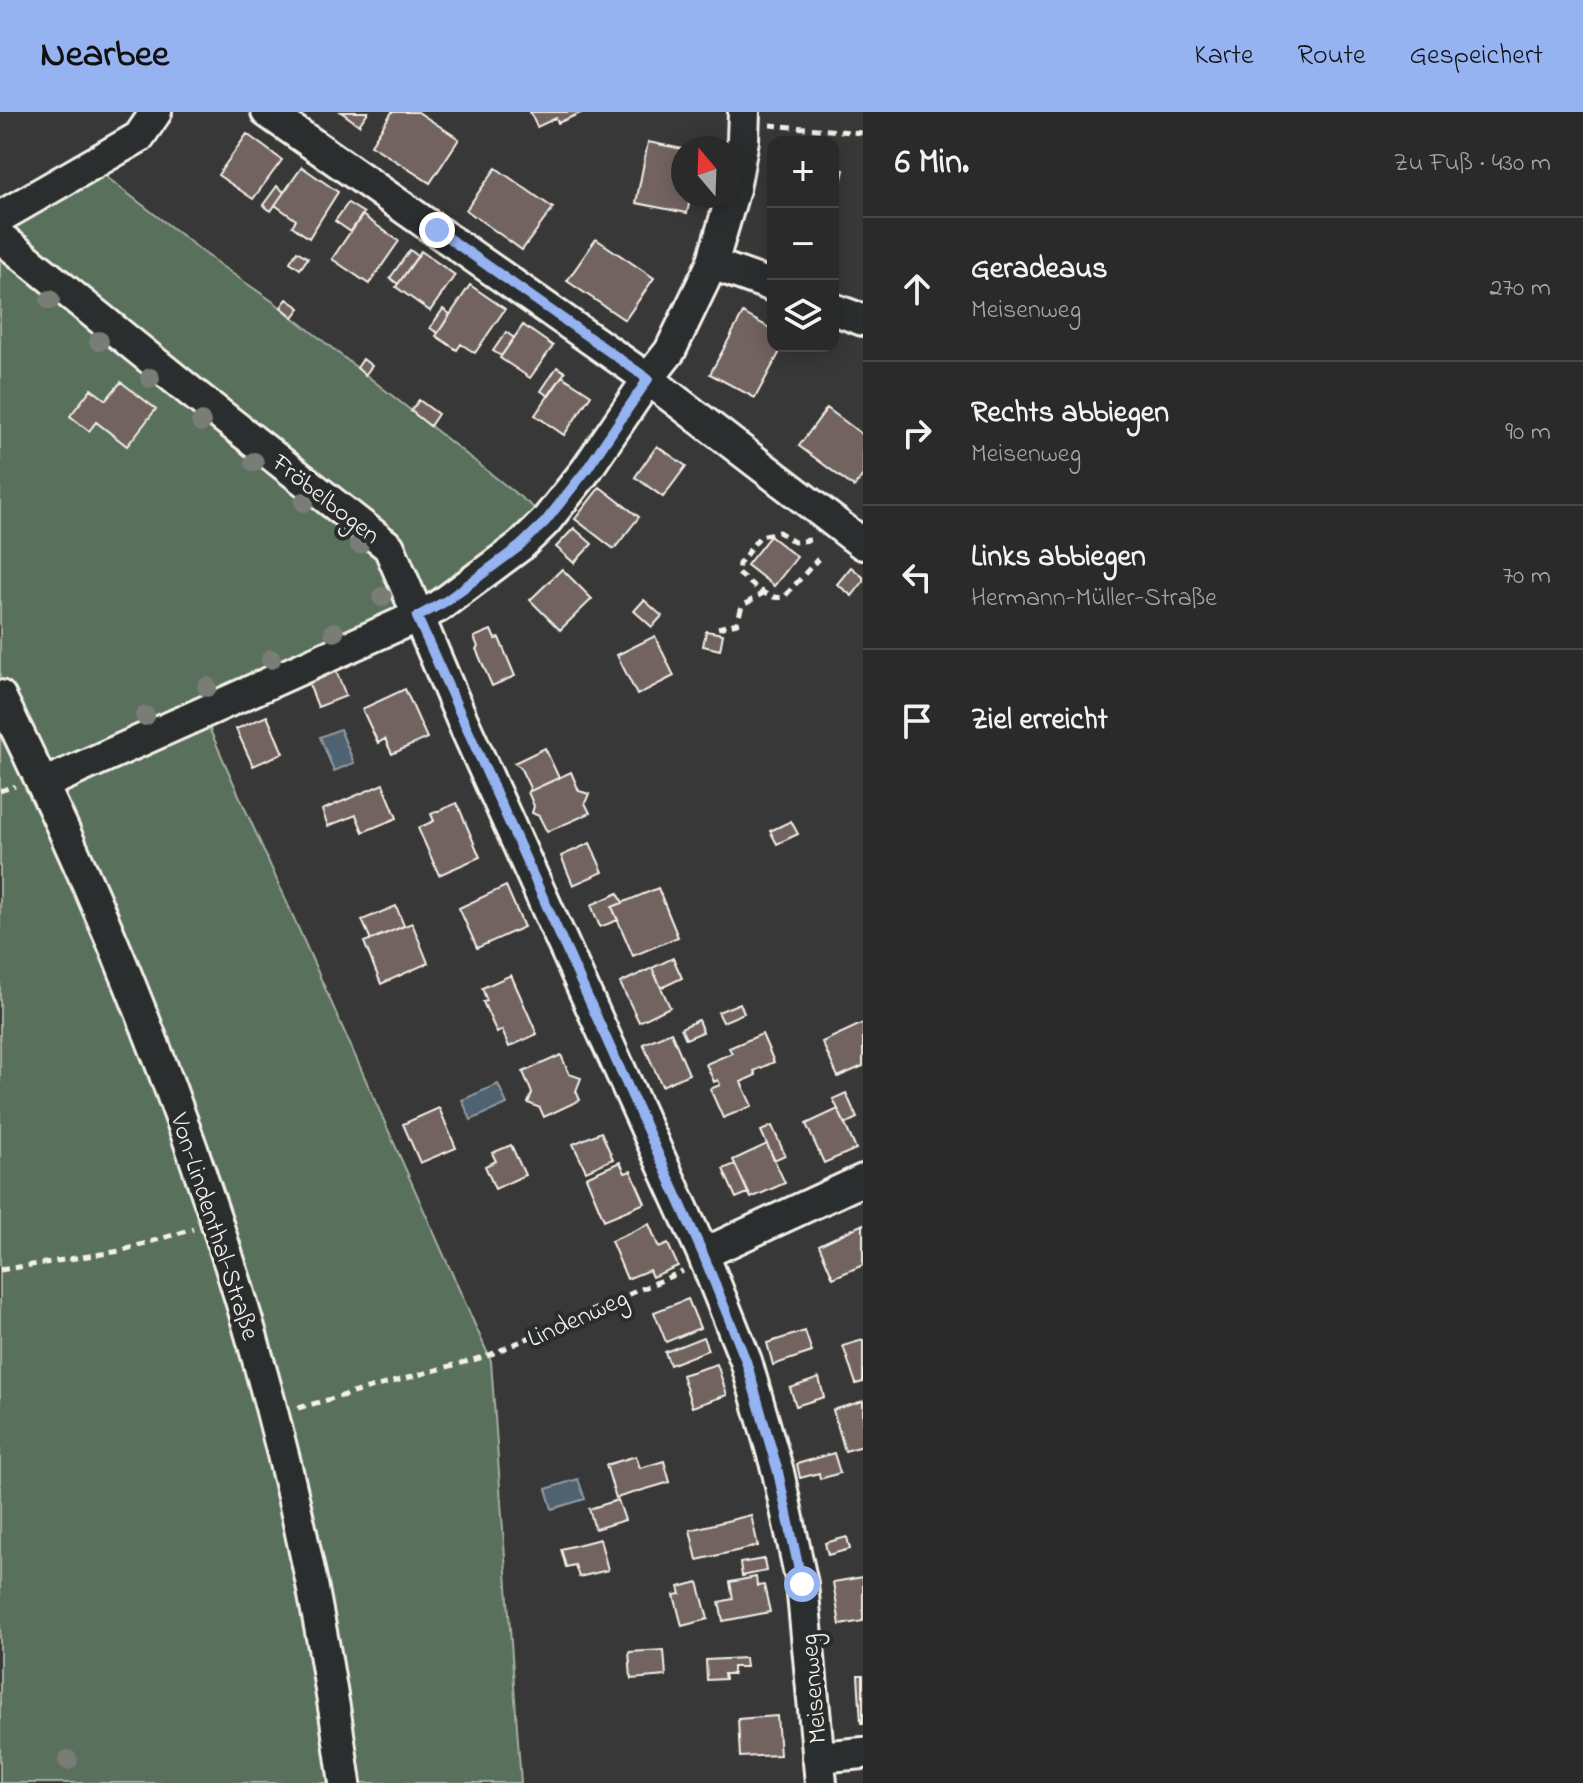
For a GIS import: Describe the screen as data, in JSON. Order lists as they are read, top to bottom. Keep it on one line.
{"streets":{"street":["Fröbelbogen","Von-Lindenthal-Straße","Meisenweg"],"path":["Lindenweg"]},"crossings":[["Fröbelbogen","Meisenweg"],["Von-Lindenthal-Straße","Lindenweg"],["Lindenweg","Meisenweg"]],"north":"top","page":{"header":"Nearbee","nav":["Karte","Route","Gespeichert"],"heading":["6 Min.","Zu Fuß · 430 m"],"map_buttons":["+","−"],"list":[["Geradeaus","Meisenweg","270 m"],["Rechts abbiegen","Meisenweg","90 m"],["Links abbiegen","Hermann-Müller-Straße","70 m"],"Ziel erreicht"]}}
